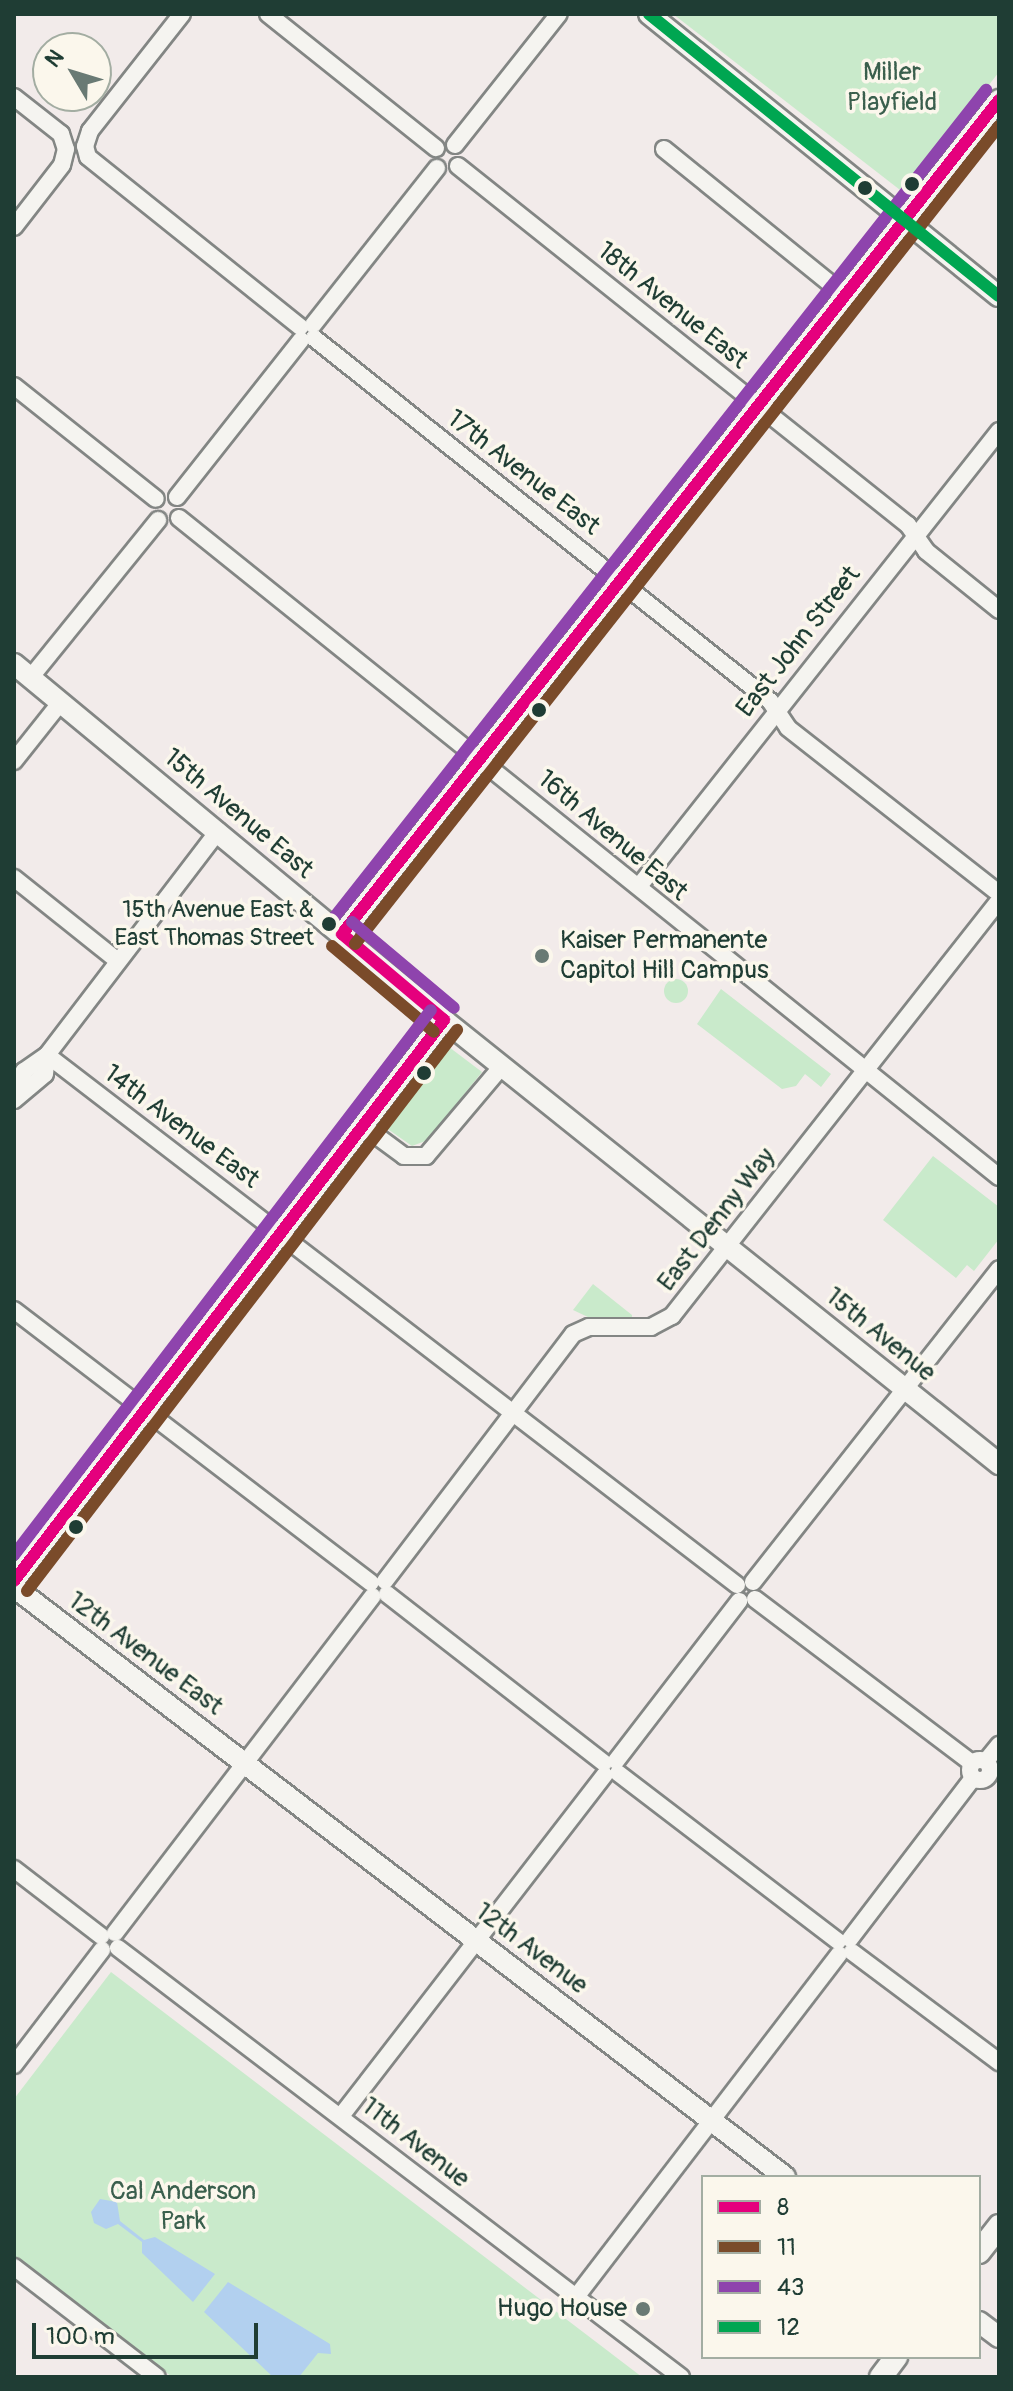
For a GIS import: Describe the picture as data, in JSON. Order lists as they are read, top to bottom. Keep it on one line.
{"streets":{"street":["18th Avenue East","17th Avenue East","East John Street","15th Avenue East","16th Avenue East","14th Avenue East","East Denny Way","15th Avenue","12th Avenue East","12th Avenue","11th Avenue"]},"crossings":[["18th Avenue East","East John Street"],["17th Avenue East","East John Street"],["17th Avenue East","East Denny Way"],["East John Street","16th Avenue East"],["15th Avenue East","East Denny Way"],["15th Avenue East","15th Avenue"],["16th Avenue East","East Denny Way"],["14th Avenue East","East Denny Way"],["East Denny Way","15th Avenue"],["East Denny Way","12th Avenue East"],["East Denny Way","12th Avenue"],["East Denny Way","11th Avenue"],["12th Avenue East","12th Avenue"]],"parks":["Miller Playfield","Cal Anderson Park"],"places":["15th Avenue East & East Thomas Street","Kaiser Permanente Capitol Hill Campus","Hugo House"],"lines":["transit line 12","transit line 43","transit line 8","transit line 11"],"legend":["8","11","43","12"],"scale_bar":"100 m","north":"top left"}
